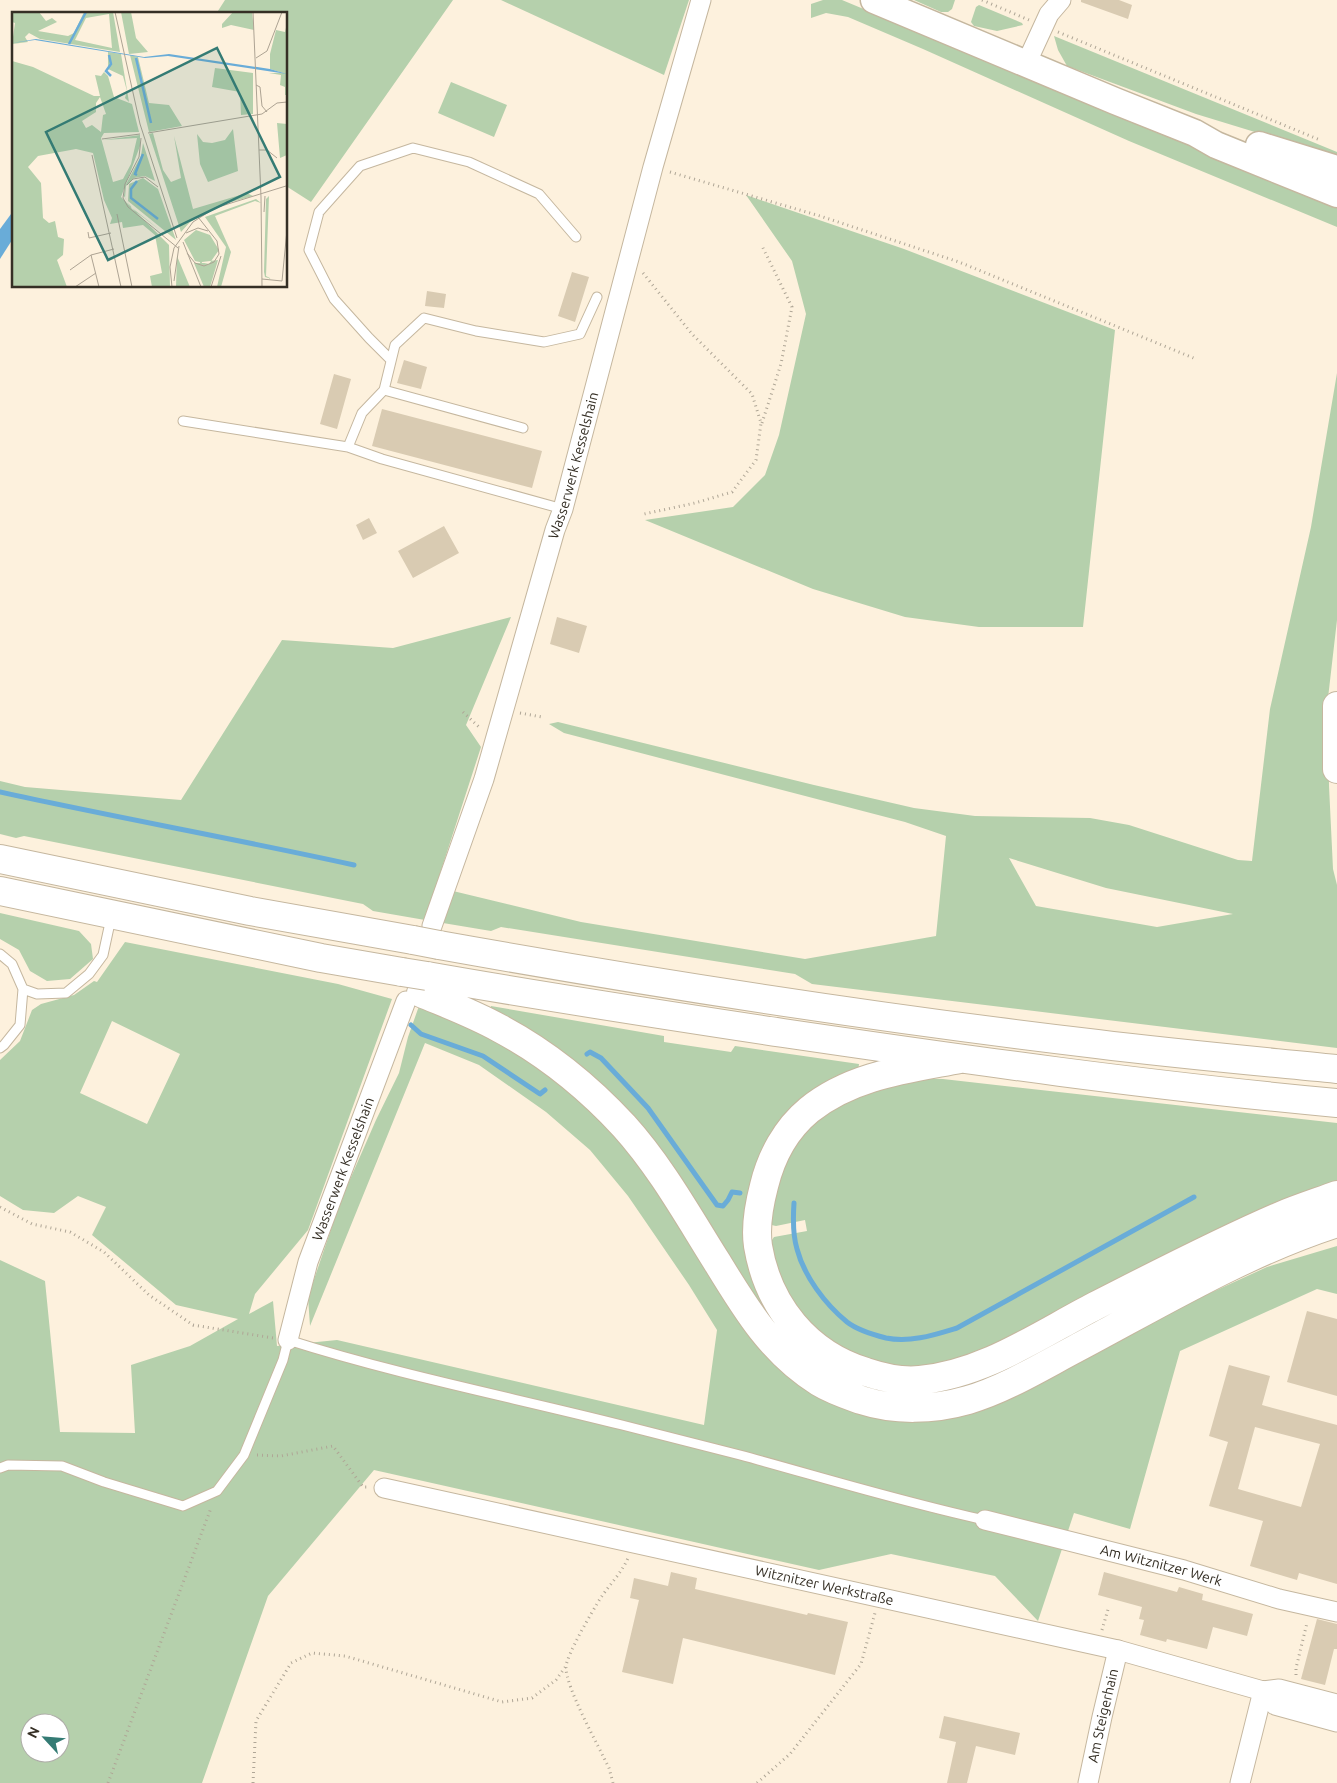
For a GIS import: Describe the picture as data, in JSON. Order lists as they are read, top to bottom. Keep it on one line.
{"streets":{"street":["Wasserwerk Kesselshain","Am Witznitzer Werk","Witznitzer Werkstraße","Am Steigerhain"]},"crossings":[["Witznitzer Werkstraße","Am Steigerhain"]],"north":"top left"}
